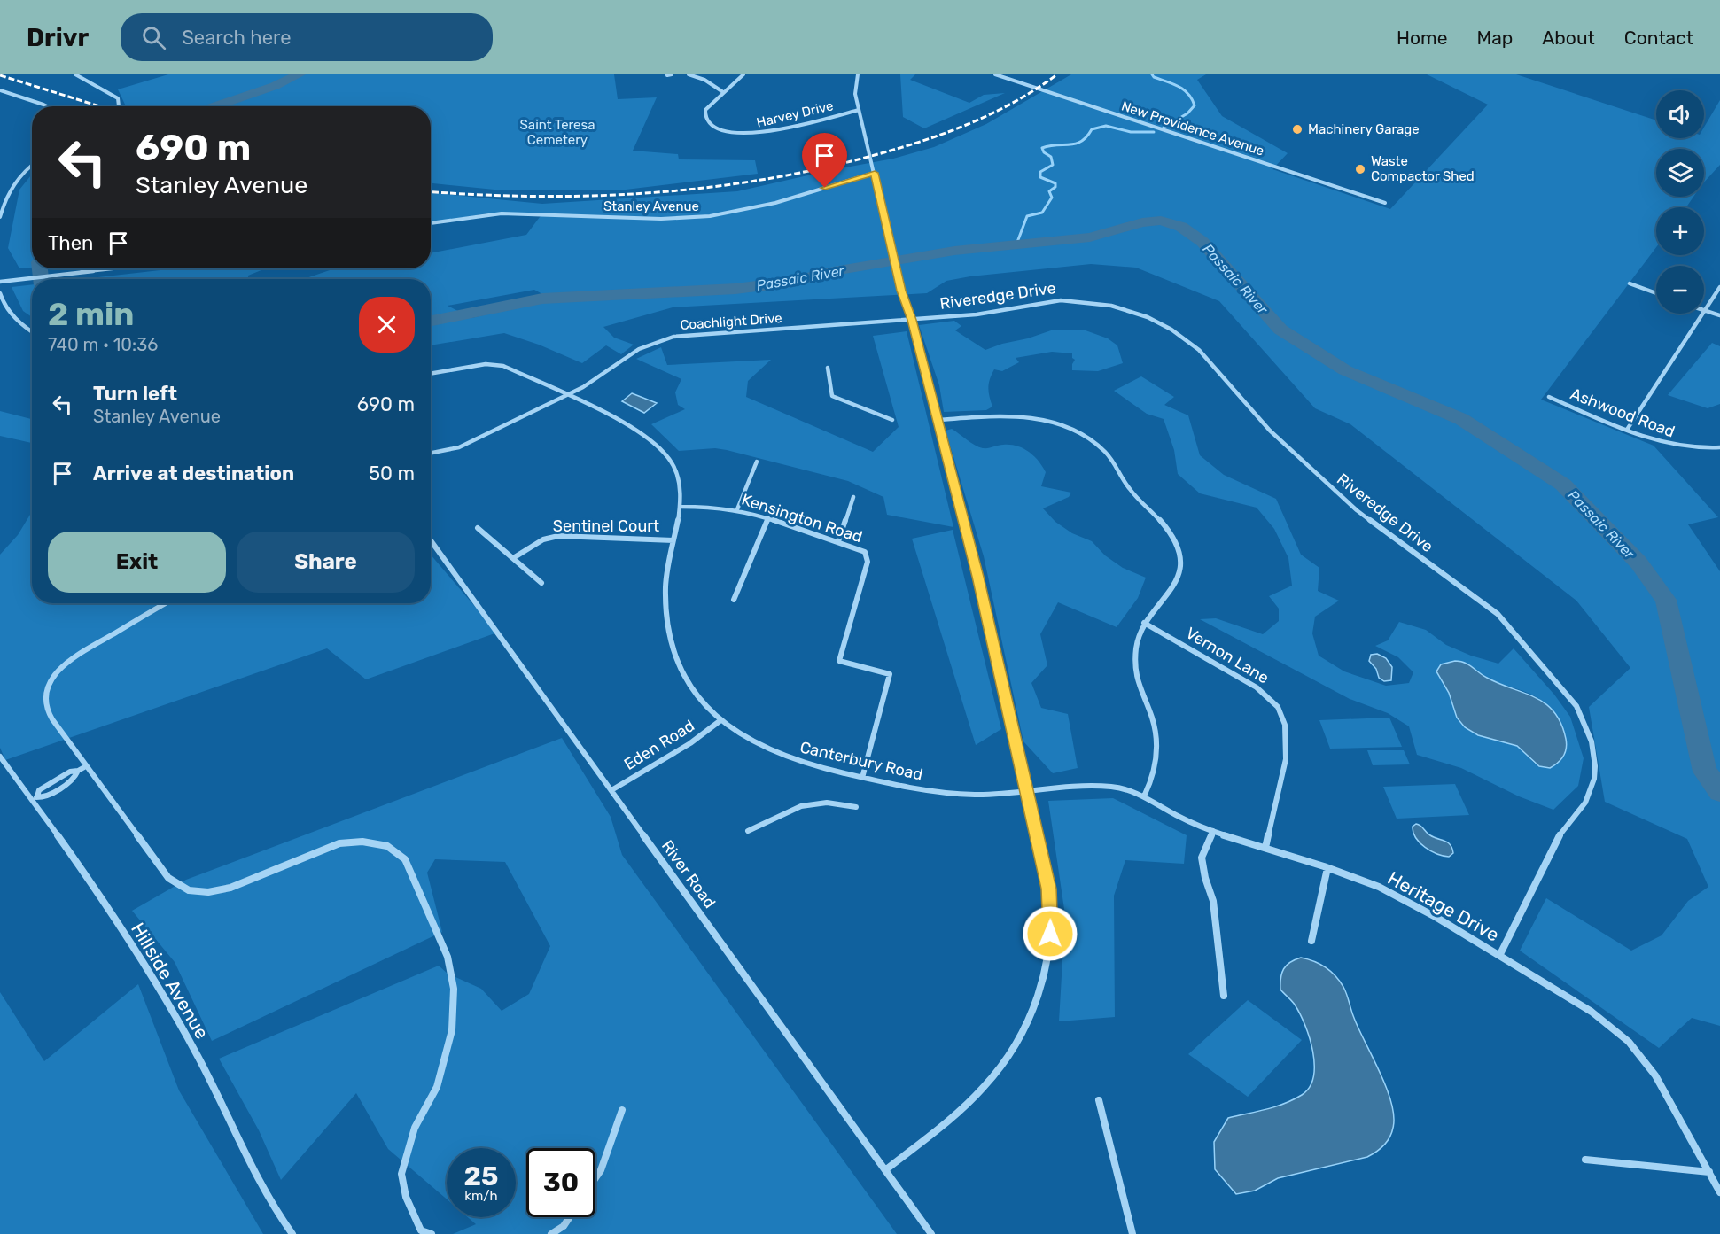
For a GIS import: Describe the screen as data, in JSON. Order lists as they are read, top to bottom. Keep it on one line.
{"streets":{"street":["Harvey Drive","New Providence Avenue","Stanley Avenue","Riveredge Drive","Coachlight Drive","Ashwood Road","Kensington Road","Sentinel Court","Vernon Lane","Eden Road","Canterbury Road","River Road","Heritage Drive","Hillside Avenue"]},"crossings":[["Riveredge Drive","Coachlight Drive"],["Riveredge Drive","Heritage Drive"],["Coachlight Drive","Canterbury Road"],["Kensington Road","Canterbury Road"],["Sentinel Court","Canterbury Road"],["Vernon Lane","Heritage Drive"],["Eden Road","Canterbury Road"],["Eden Road","River Road"],["Canterbury Road","Heritage Drive"]],"water":["Passaic River"],"parks":["Saint Teresa Cemetery"],"places":["Machinery Garage","Waste Compactor Shed"],"page":{"header":"Drivr","search":"Search here","nav":["Home","Map","About","Contact"],"map_buttons":["+","−"],"turn":["690 m","Stanley Avenue"],"then":"Then","heading":["2 min","740 m · 10:36"],"list":[{"name":"Turn left","note":"Stanley Avenue","value":"690 m"},{"name":"Arrive at destination","value":"50 m"}],"buttons":["Exit","Share"],"speed":"25 km/h","limit":"30"}}
